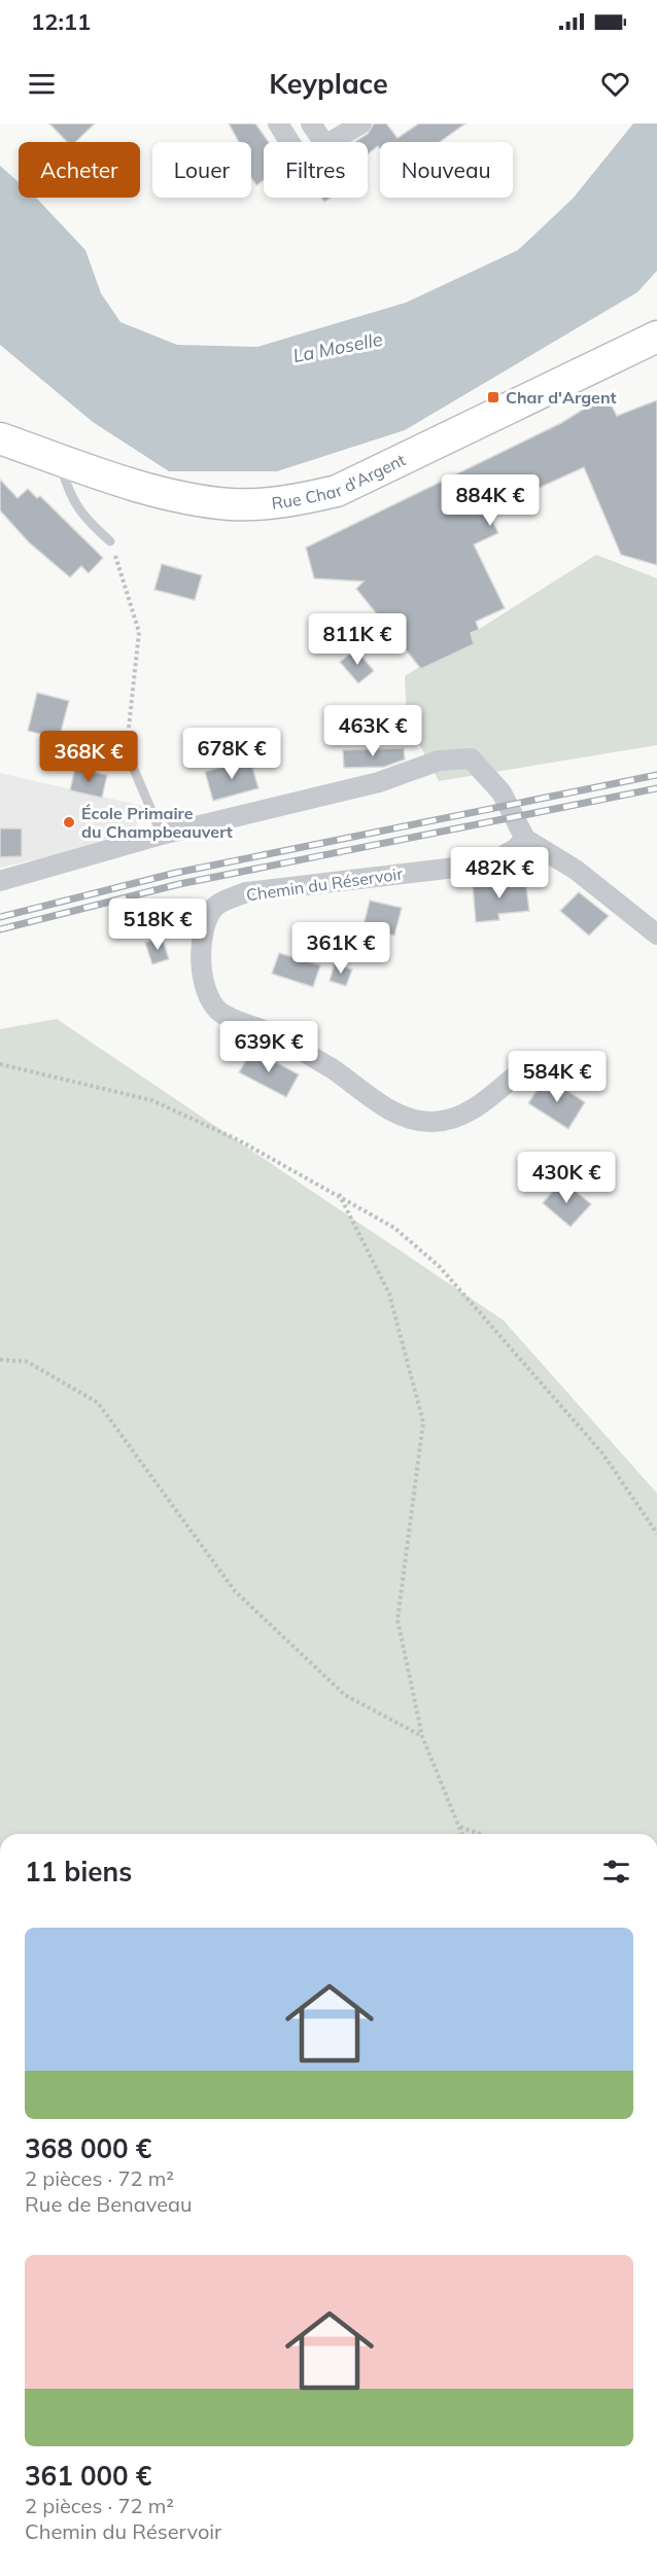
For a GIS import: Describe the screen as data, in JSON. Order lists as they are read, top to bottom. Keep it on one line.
{"streets":{"main road":["Rue Char d'Argent"],"street":["Chemin du Réservoir"]},"water":["La Moselle"],"places":{"transit":["Char d'Argent"],"other":["École Primaire du Champbeauvert"]},"page":{"status":"12:11","header":"Keyplace","chip":["Acheter","Louer","Filtres","Nouveau"],"price":["884K €","811K €","463K €","678K €","368K €","482K €","518K €","361K €","639K €","584K €","430K €"],"heading":"11 biens","list":[{"name":"368 000 €","note":"2 pièces · 72 m² · Rue de Benaveau"},{"name":"361 000 €","note":"2 pièces · 72 m² · Chemin du Réservoir"}]}}
